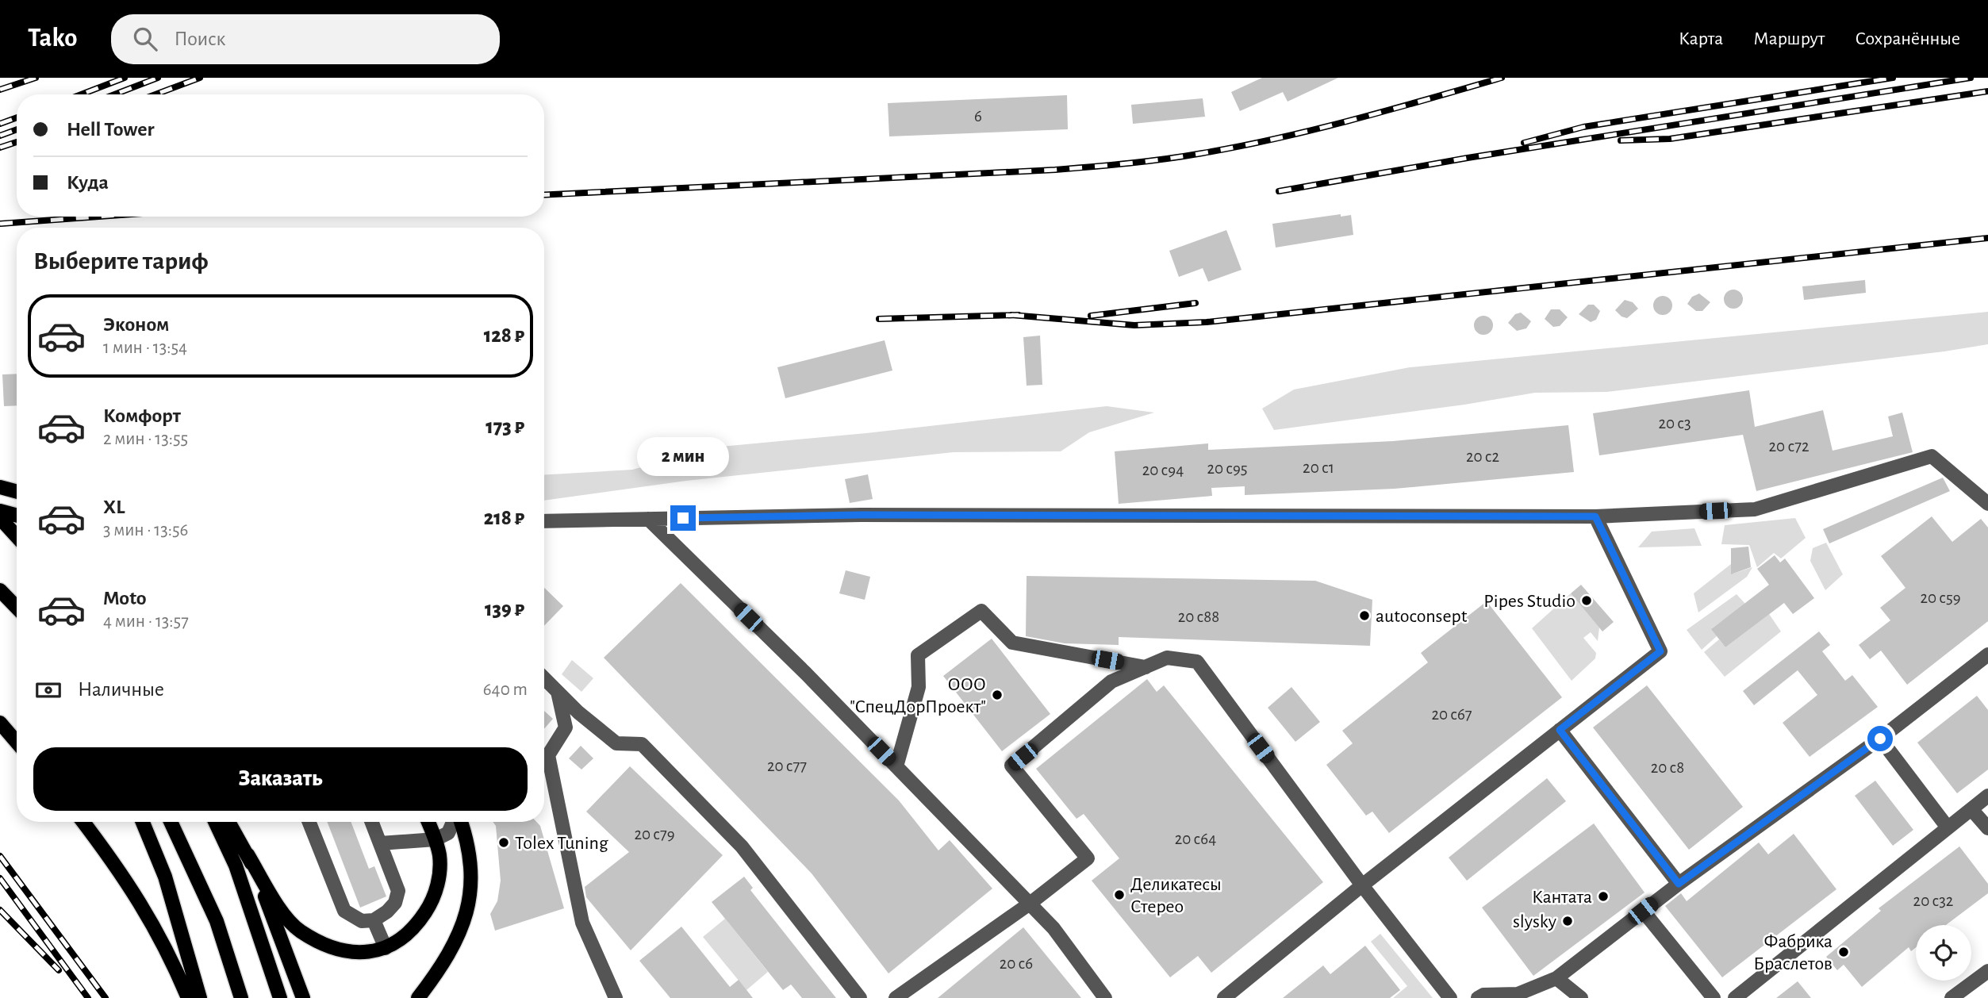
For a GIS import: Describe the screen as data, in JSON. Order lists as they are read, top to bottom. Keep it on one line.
{"places":["Pipes Studio","autoconsept","ООО \"СпецДорПроект\"","Tolex Tuning","Деликатесы Стерео","Кантата","slysky","Фабрика Браслетов"],"house_numbers":["6","20 с3","20 с72","20 с2","20 с1","20 с95","20 с94","20 с59","20 с88","20 с67","20 с77","20 с8","20 с79","20 с64","20 с32","20 с6"],"page":{"header":"Tako","search":"Поиск","nav":["Карта","Маршрут","Сохранённые"],"banner":["Hell Tower","Куда"],"heading":"Выберите тариф","list":[{"name":"Эконом","note":"1 мин · 13:54","value":"128 ₽"},{"name":"Комфорт","note":"2 мин · 13:55","value":"173 ₽"},{"name":"XL","note":"3 мин · 13:56","value":"218 ₽"},{"name":"Moto","note":"4 мин · 13:57","value":"139 ₽"}],"bubble":"2 мин","pay":["Наличные","640 m"],"buttons":"Заказать"}}
